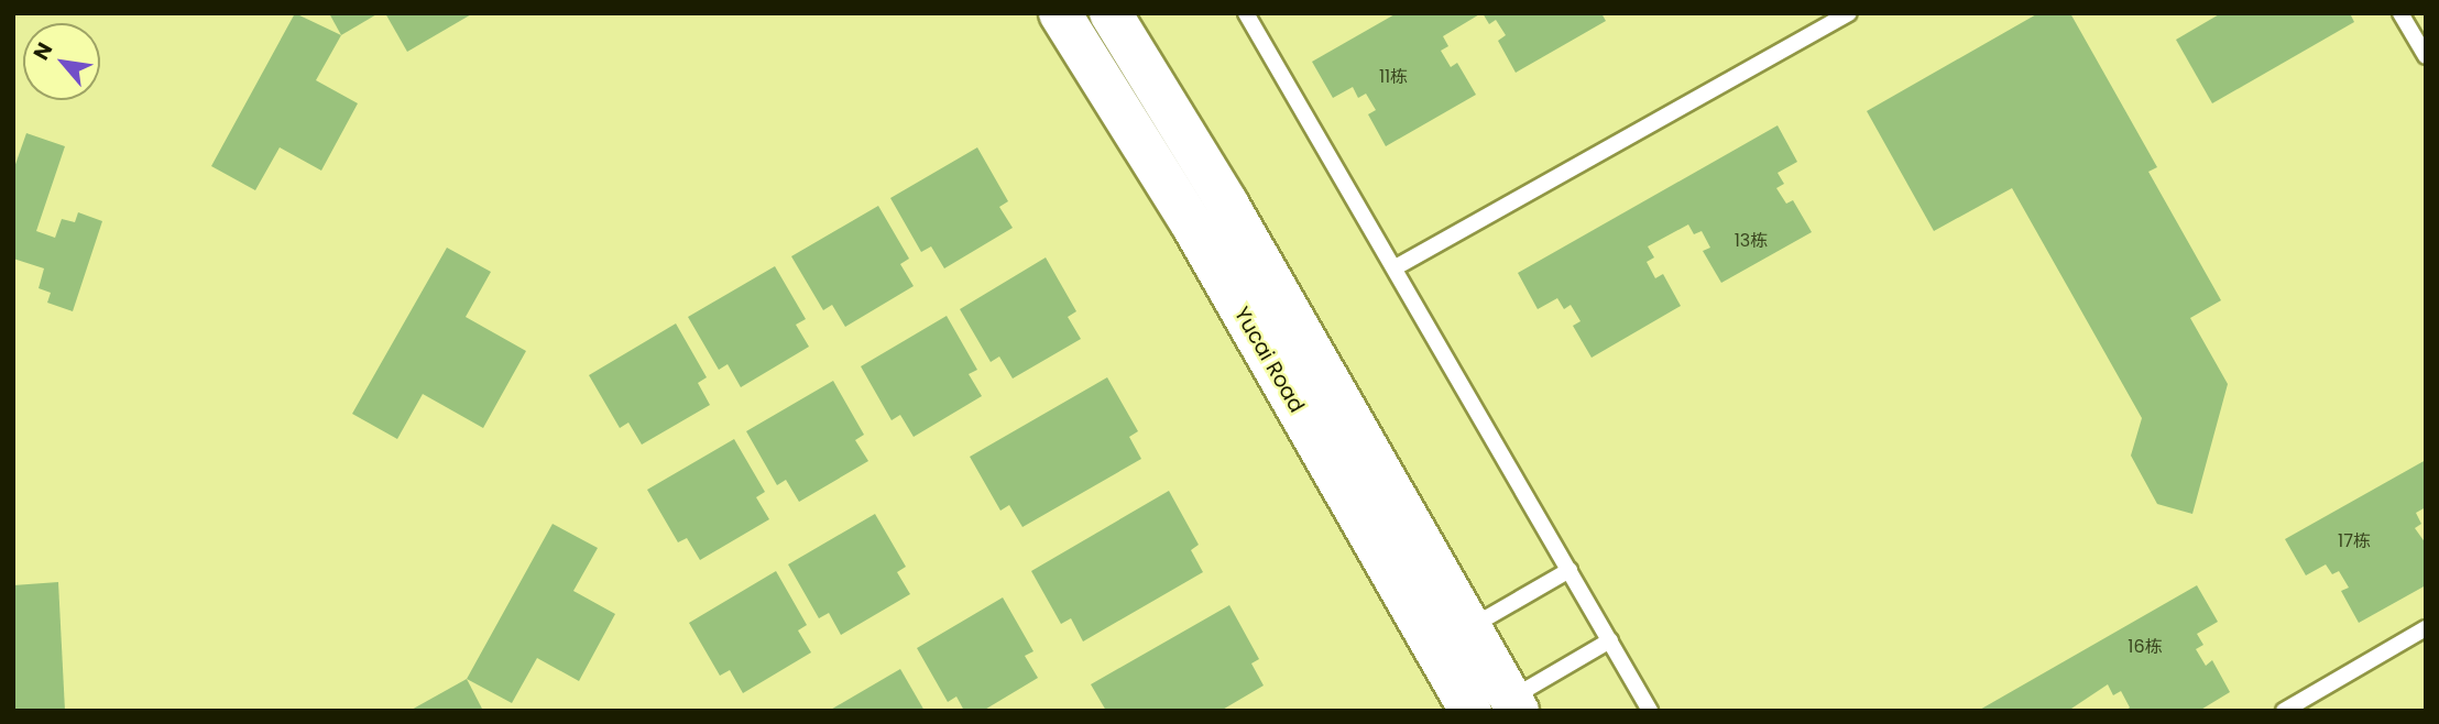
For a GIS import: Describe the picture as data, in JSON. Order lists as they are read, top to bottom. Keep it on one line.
{"streets":{"street":["Yucai Road"]},"house_numbers":["11栋","13栋","17栋","16栋"],"north":"top left"}
